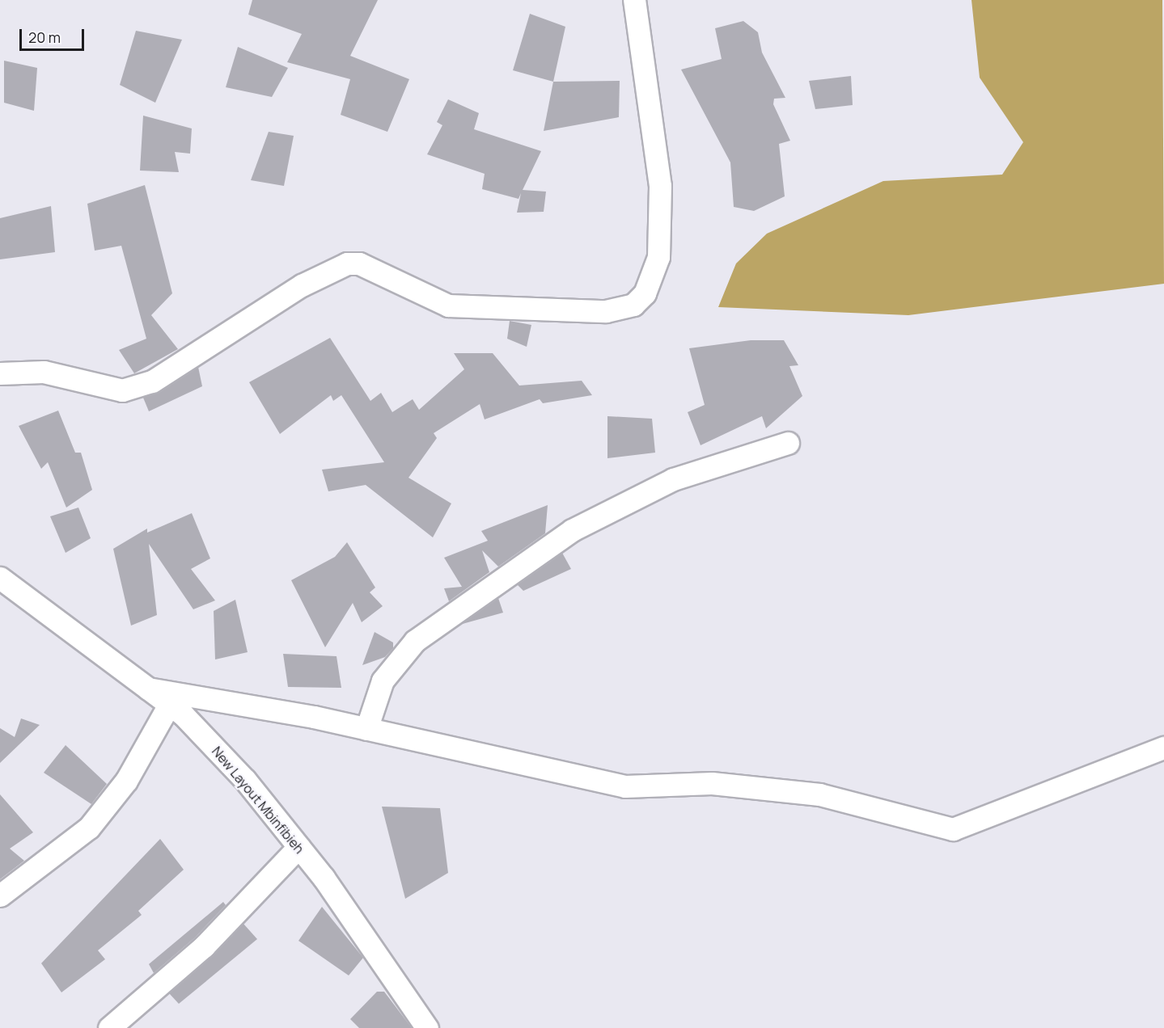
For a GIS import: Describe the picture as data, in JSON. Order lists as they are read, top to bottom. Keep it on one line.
{"streets":{"street":["New Layout Mbinfibieh"]},"scale_bar":"20 m"}
